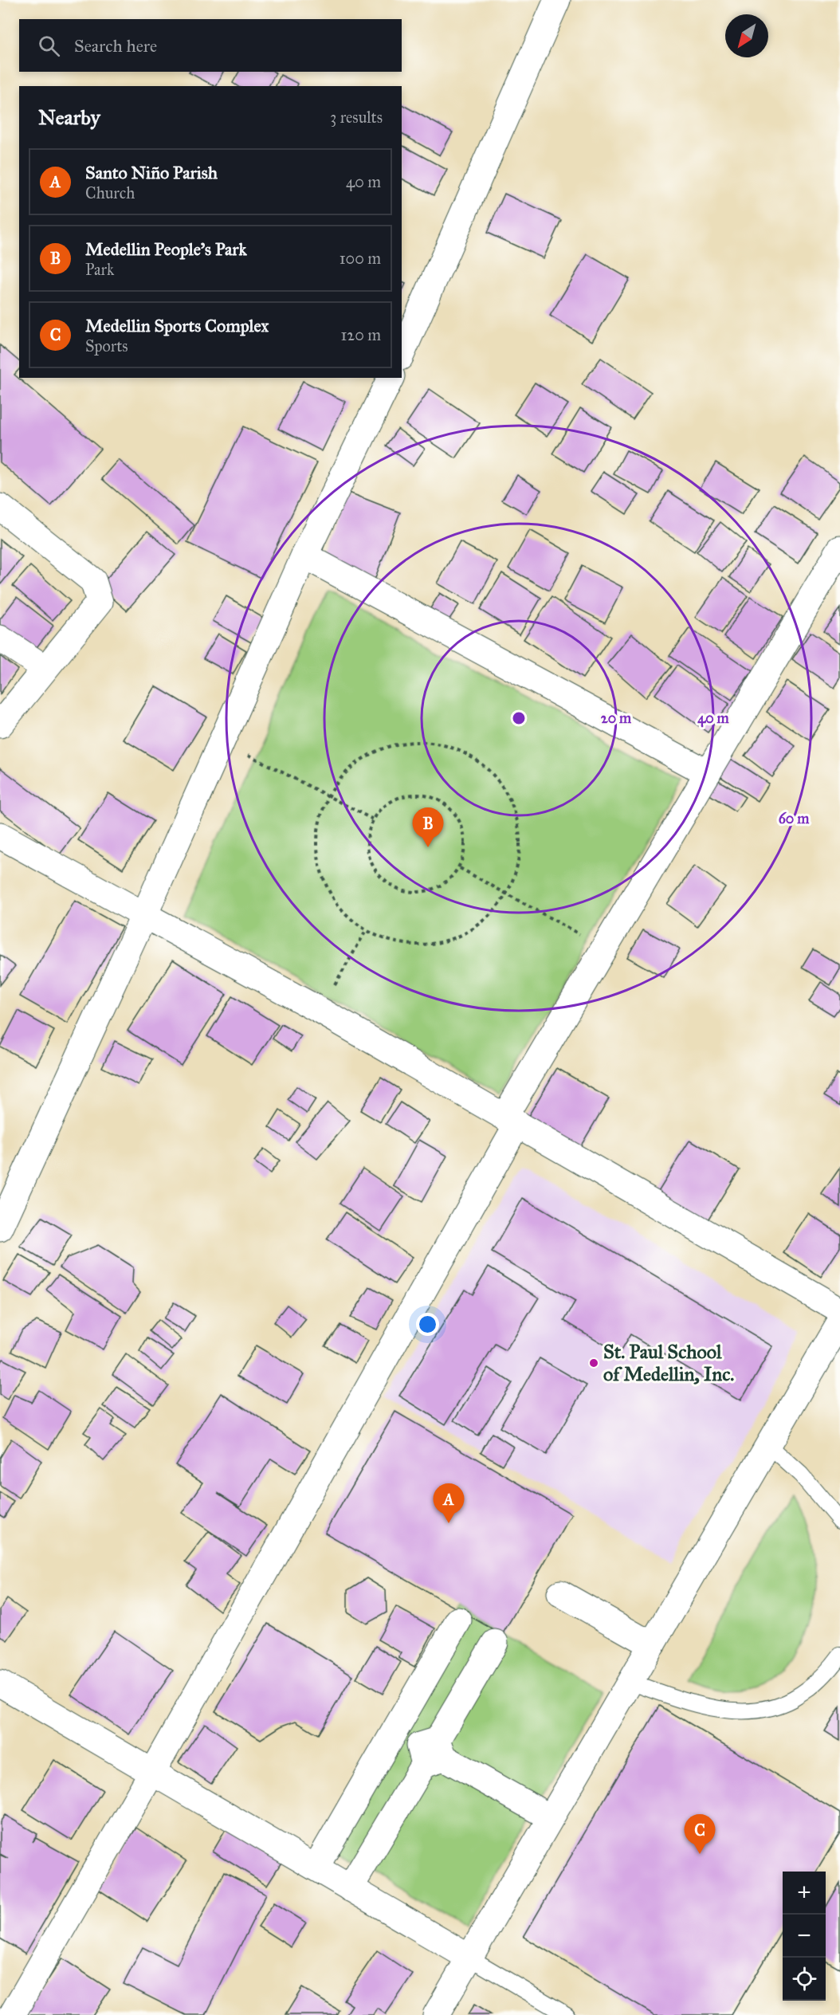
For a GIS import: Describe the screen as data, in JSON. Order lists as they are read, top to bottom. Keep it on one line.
{"places":["St. Paul School of Medellin, Inc."],"north":"bottom left","page":{"search":"Search here","heading":["Nearby","3 results"],"list":[{"mark":"A","name":"Santo Niño Parish","note":"Church","value":"40 m"},{"mark":"B","name":"Medellin People's Park","note":"Park","value":"100 m"},{"mark":"C","name":"Medellin Sports Complex","note":"Sports","value":"120 m"}],"pins":["B","A","C"],"map_buttons":["+","−"]},"rings":["20 m","40 m","60 m"]}
